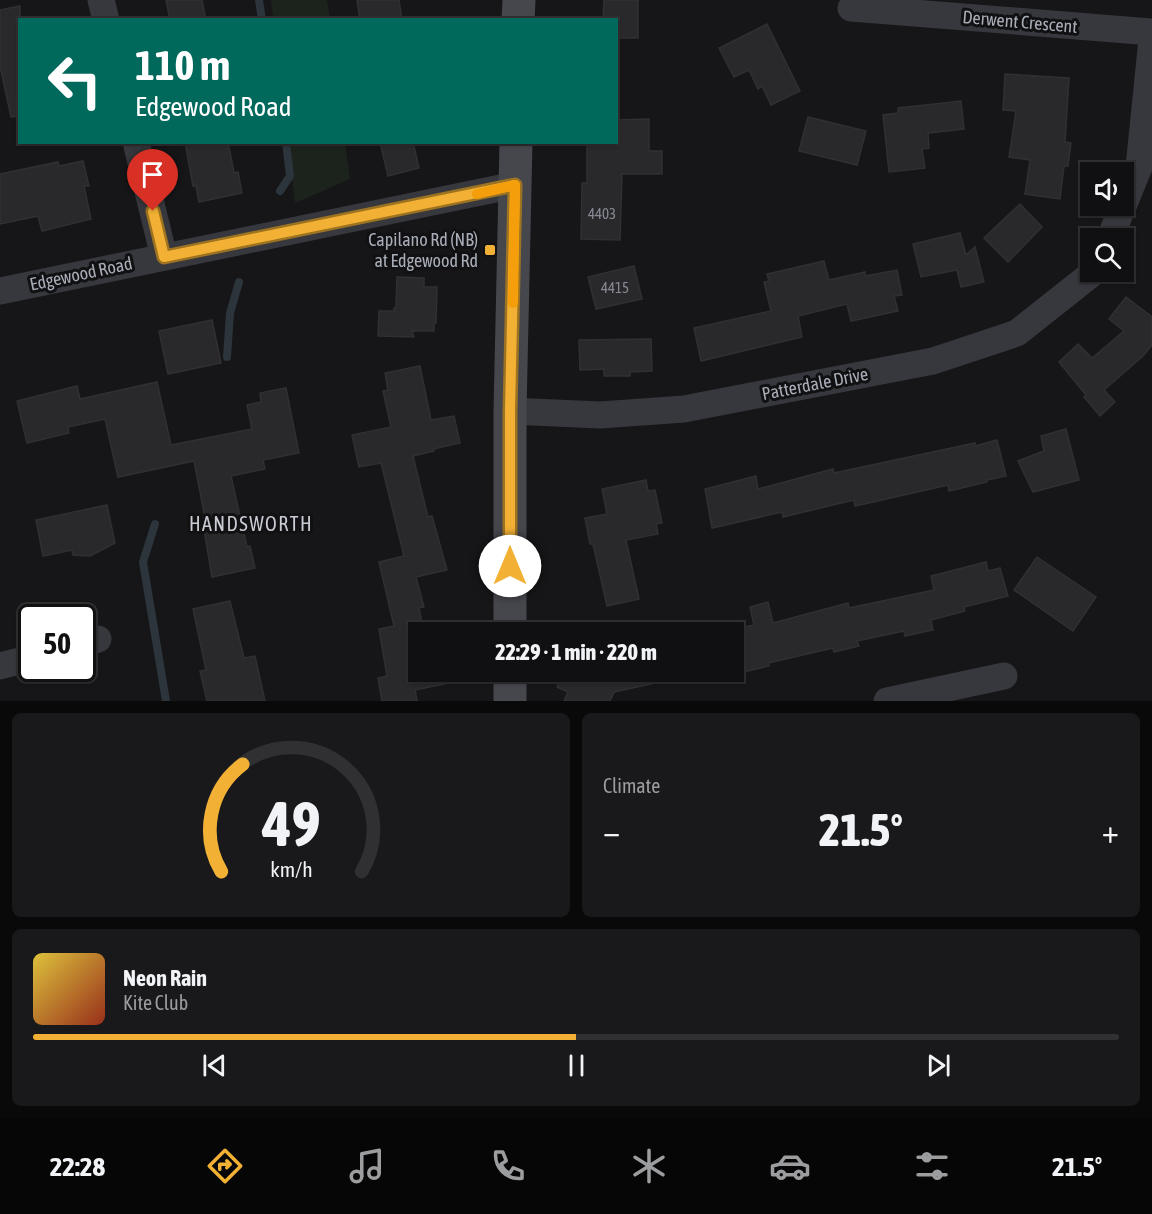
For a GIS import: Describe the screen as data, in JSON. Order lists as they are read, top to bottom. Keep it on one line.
{"streets":{"street":["Derwent Crescent","Edgewood Road","Patterdale Drive"]},"districts":["HANDSWORTH"],"places":{"transit":["Capilano Rd (NB) at Edgewood Rd"]},"house_numbers":["4403","4415"],"page":{"turn":["110 m","Edgewood Road"],"limit":"50","trip":"22:29 · 1 min · 220 m","tile":"Climate","heat":["−","21.5°","+"],"song":["Neon Rain","Kite Club"],"tabs":["22:28","21.5°"],"gauge":["49","km/h"]}}
